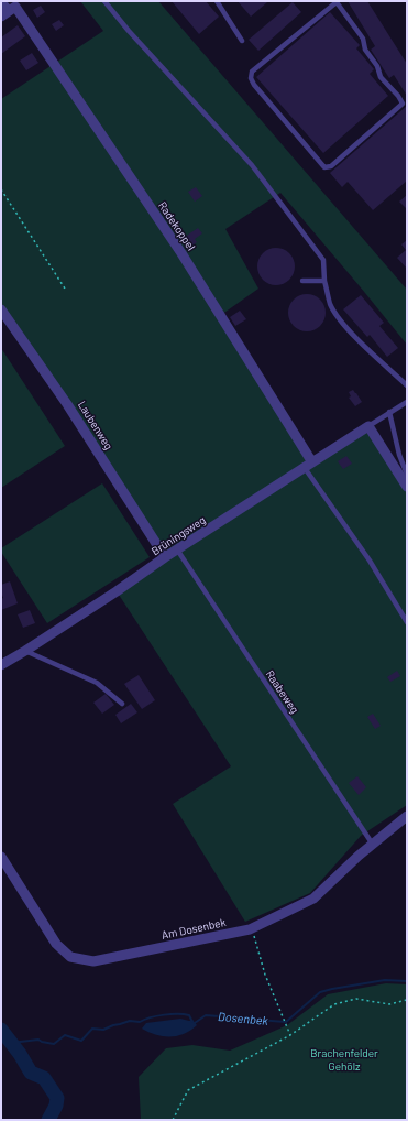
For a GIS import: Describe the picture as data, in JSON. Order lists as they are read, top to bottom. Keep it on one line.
{"streets":{"street":["Radekoppel","Laubenweg","Brüningsweg","Am Dosenbek"],"lane":["Raabeweg"]},"crossings":[["Radekoppel","Brüningsweg"],["Laubenweg","Brüningsweg"],["Brüningsweg","Raabeweg"],["Raabeweg","Am Dosenbek"]],"water":["Dosenbek"],"parks":["Brachenfelder Gehölz"]}
